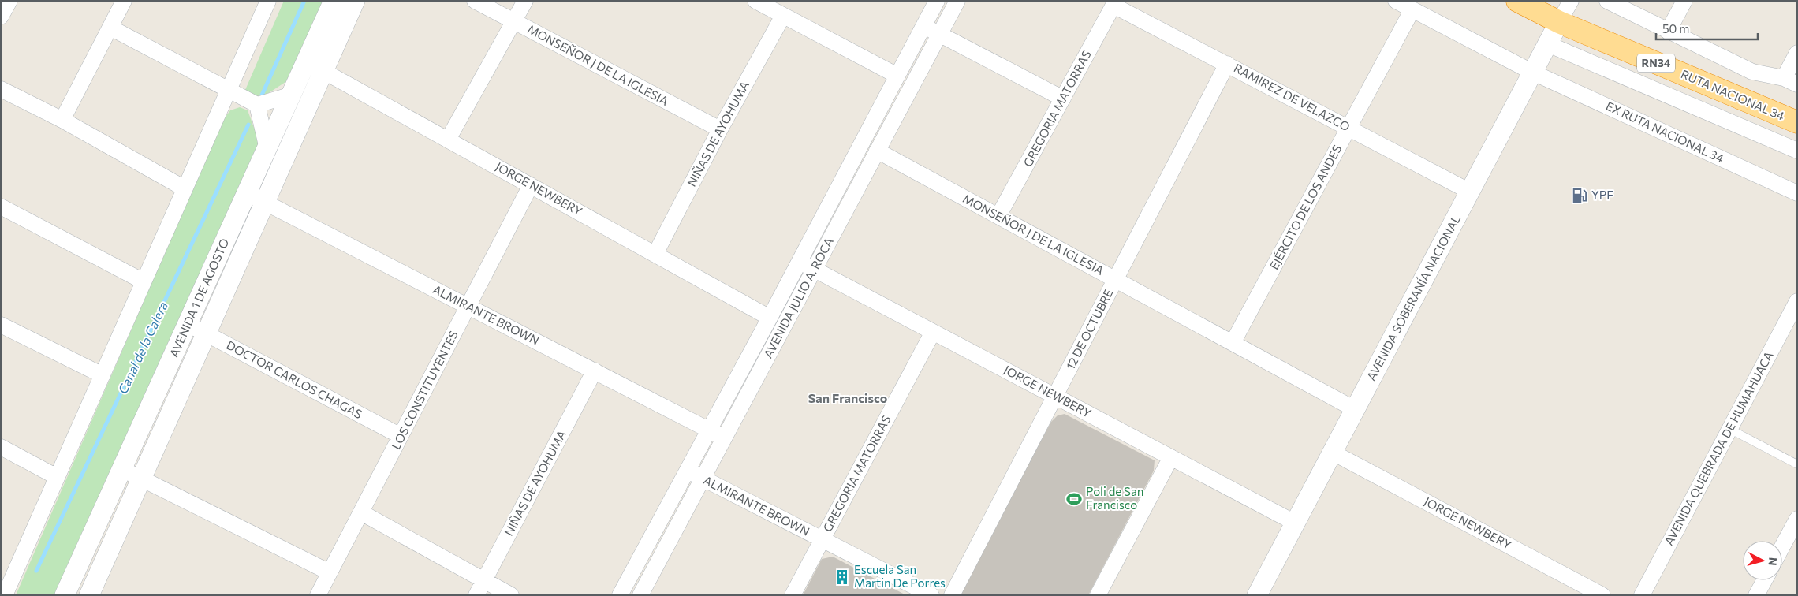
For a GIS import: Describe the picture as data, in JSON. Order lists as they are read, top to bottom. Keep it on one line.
{"streets":{"highway":["RN34","RUTA NACIONAL 34"],"street":["MONSEÑOR J DE LA IGLESIA","RAMIREZ DE VELAZCO","GREGORIA MATORRAS","EX RUTA NACIONAL 34","NIÑAS DE AYOHUMA","JORGE NEWBERY","EJÉRCITO DE LOS ANDES","AVENIDA 1 DE AGOSTO","AVENIDA JULIO A. ROCA","AVENIDA SOBERANÍA NACIONAL","ALMIRANTE BROWN","12 DE OCTUBRE","DOCTOR CARLOS CHAGAS","LOS CONSTITUYENTES","AVENIDA QUEBRADA DE HUMAHUACA"]},"crossings":[["MONSEÑOR J DE LA IGLESIA","GREGORIA MATORRAS"],["MONSEÑOR J DE LA IGLESIA","NIÑAS DE AYOHUMA"],["MONSEÑOR J DE LA IGLESIA","EJÉRCITO DE LOS ANDES"],["MONSEÑOR J DE LA IGLESIA","AVENIDA JULIO A. ROCA"],["MONSEÑOR J DE LA IGLESIA","AVENIDA SOBERANÍA NACIONAL"],["MONSEÑOR J DE LA IGLESIA","12 DE OCTUBRE"],["RUTA NACIONAL 34","AVENIDA SOBERANÍA NACIONAL"],["RAMIREZ DE VELAZCO","GREGORIA MATORRAS"],["RAMIREZ DE VELAZCO","EJÉRCITO DE LOS ANDES"],["RAMIREZ DE VELAZCO","AVENIDA SOBERANÍA NACIONAL"],["RAMIREZ DE VELAZCO","12 DE OCTUBRE"],["GREGORIA MATORRAS","JORGE NEWBERY"],["GREGORIA MATORRAS","ALMIRANTE BROWN"],["EX RUTA NACIONAL 34","EJÉRCITO DE LOS ANDES"],["EX RUTA NACIONAL 34","AVENIDA SOBERANÍA NACIONAL"],["NIÑAS DE AYOHUMA","JORGE NEWBERY"],["NIÑAS DE AYOHUMA","ALMIRANTE BROWN"],["JORGE NEWBERY","AVENIDA 1 DE AGOSTO"],["JORGE NEWBERY","AVENIDA JULIO A. ROCA"],["JORGE NEWBERY","AVENIDA SOBERANÍA NACIONAL"],["JORGE NEWBERY","12 DE OCTUBRE"],["JORGE NEWBERY","LOS CONSTITUYENTES"],["AVENIDA 1 DE AGOSTO","ALMIRANTE BROWN"],["AVENIDA 1 DE AGOSTO","DOCTOR CARLOS CHAGAS"],["AVENIDA JULIO A. ROCA","ALMIRANTE BROWN"],["ALMIRANTE BROWN","LOS CONSTITUYENTES"],["DOCTOR CARLOS CHAGAS","LOS CONSTITUYENTES"]],"districts":["San Francisco"],"water":["Canal de la Calera"],"places":{"fuel station":["YPF"],"sports":["Poli de San Francisco"],"building":["Escuela San Martin De Porres"]},"scale_bar":"50 m","north":"right"}
